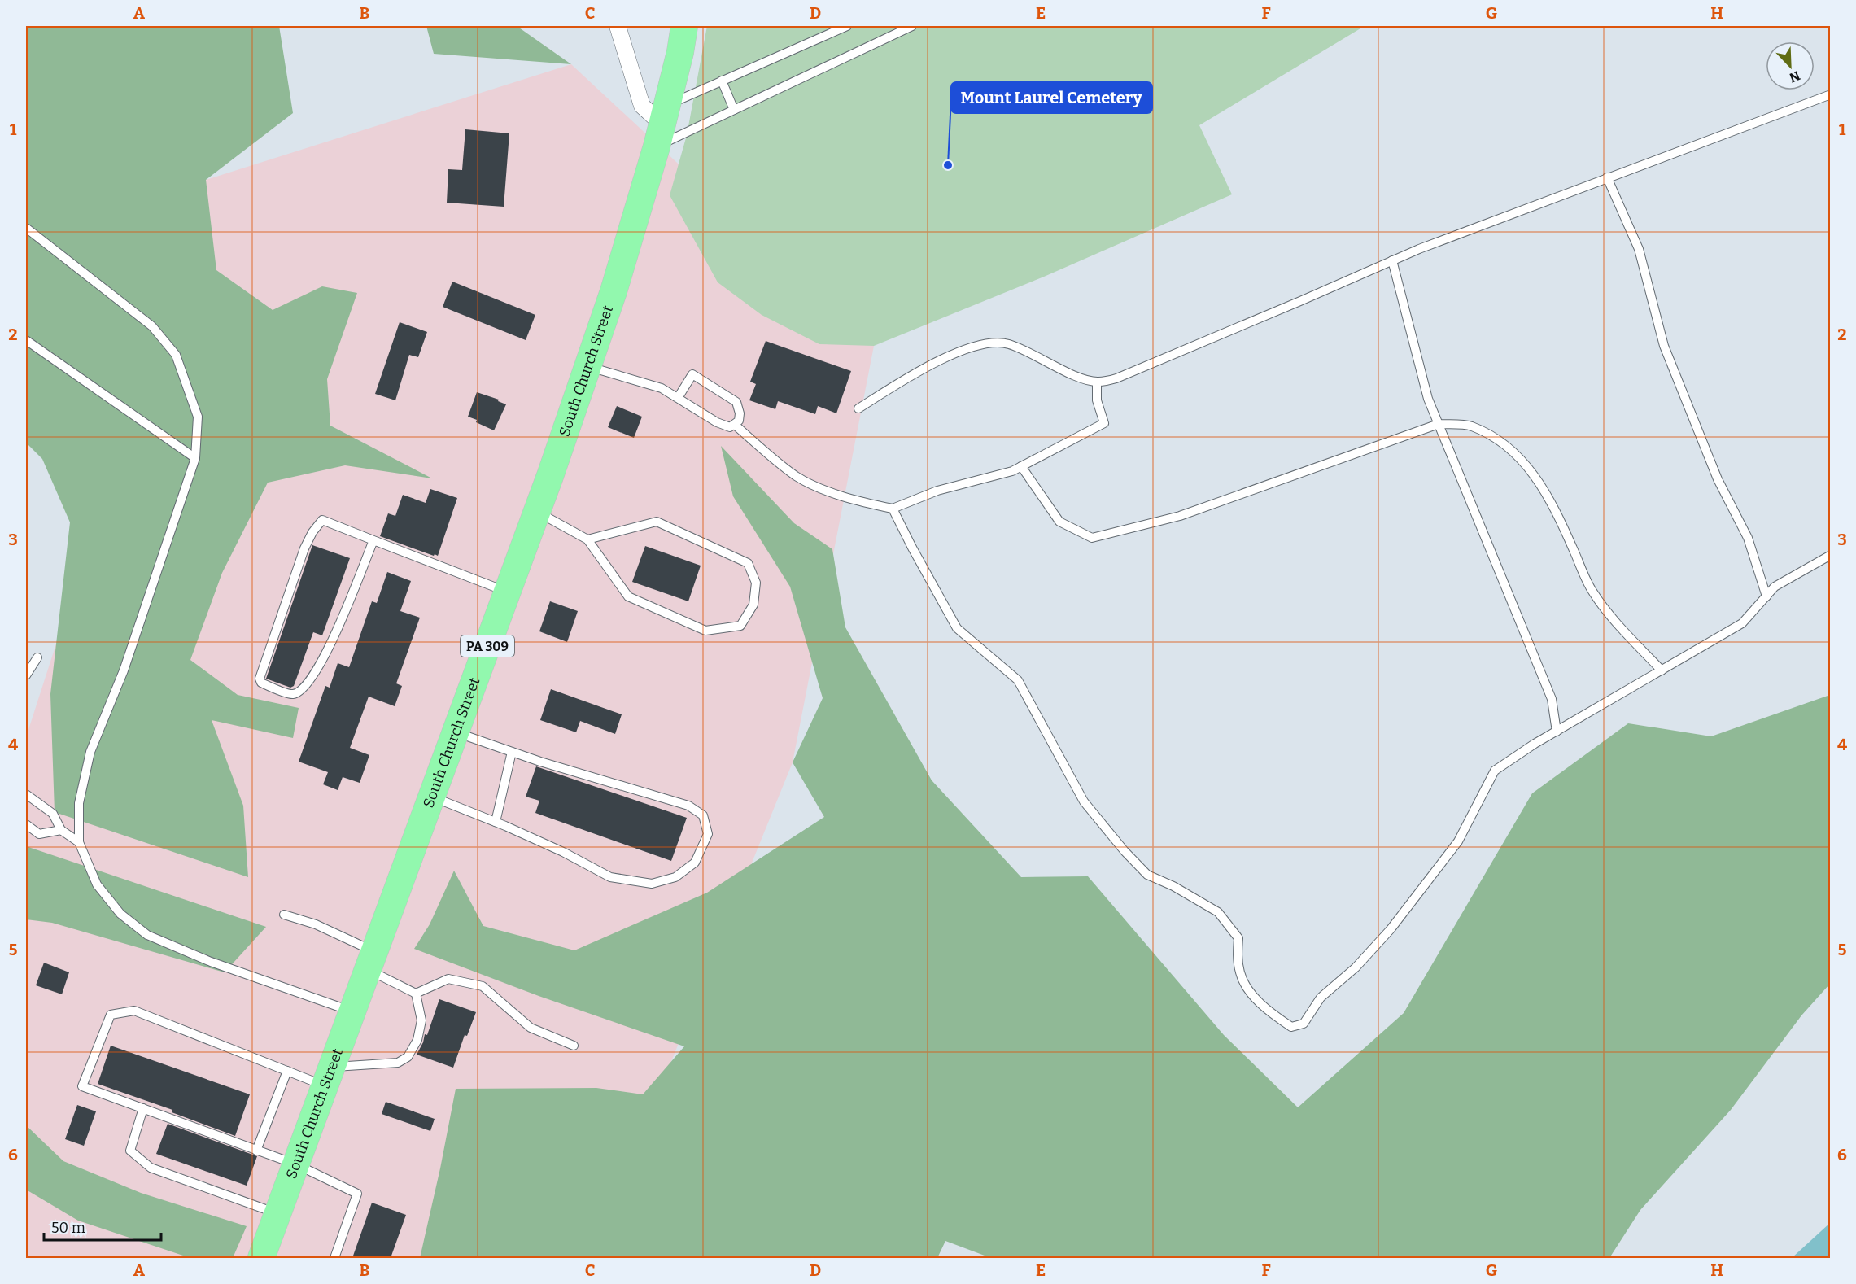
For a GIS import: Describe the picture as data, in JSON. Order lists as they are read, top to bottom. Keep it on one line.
{"streets":{"highway":["South Church Street","PA 309"]},"places":["Mount Laurel Cemetery"],"scale_bar":"50 m","north":"bottom right","grid":{"columns":["A","B","C","D","E","F","G","H"],"rows":["1","2","3","4","5","6"]}}
